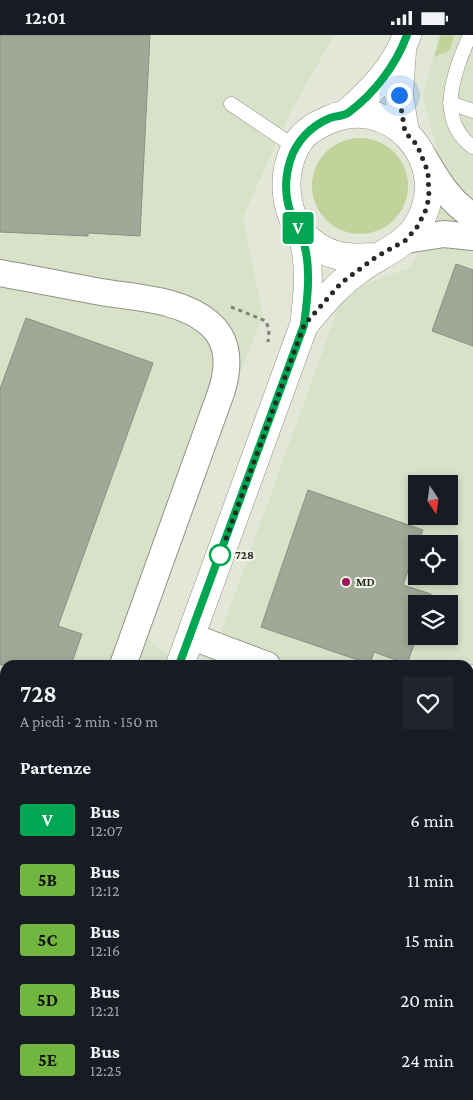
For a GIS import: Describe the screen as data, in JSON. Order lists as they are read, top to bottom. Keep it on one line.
{"places":["728","MD"],"lines":["bus line V"],"north":"bottom","page":{"status":"12:01","on_map":"V","heading":[["728","A piedi · 2 min · 150 m"],"Partenze"],"list":[{"mark":"V","name":"Bus","note":"12:07","value":"6 min"},{"mark":"5B","name":"Bus","note":"12:12","value":"11 min"},{"mark":"5C","name":"Bus","note":"12:16","value":"15 min"},{"mark":"5D","name":"Bus","note":"12:21","value":"20 min"},{"mark":"5E","name":"Bus","note":"12:25","value":"24 min"}]}}
